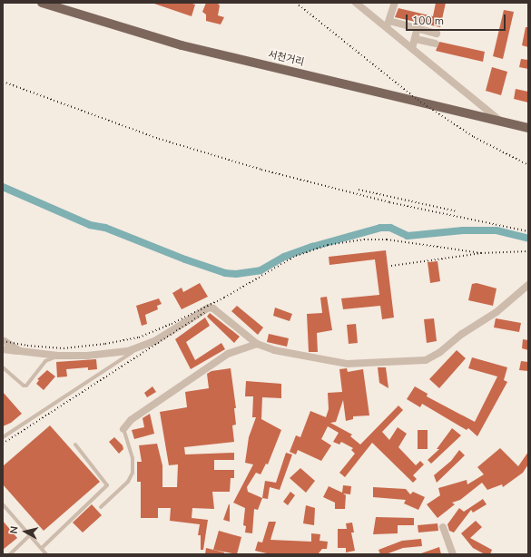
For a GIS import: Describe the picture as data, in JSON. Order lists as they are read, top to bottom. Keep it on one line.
{"streets":{"main road":["서천거리"]},"scale_bar":"100 m","north":"left"}
